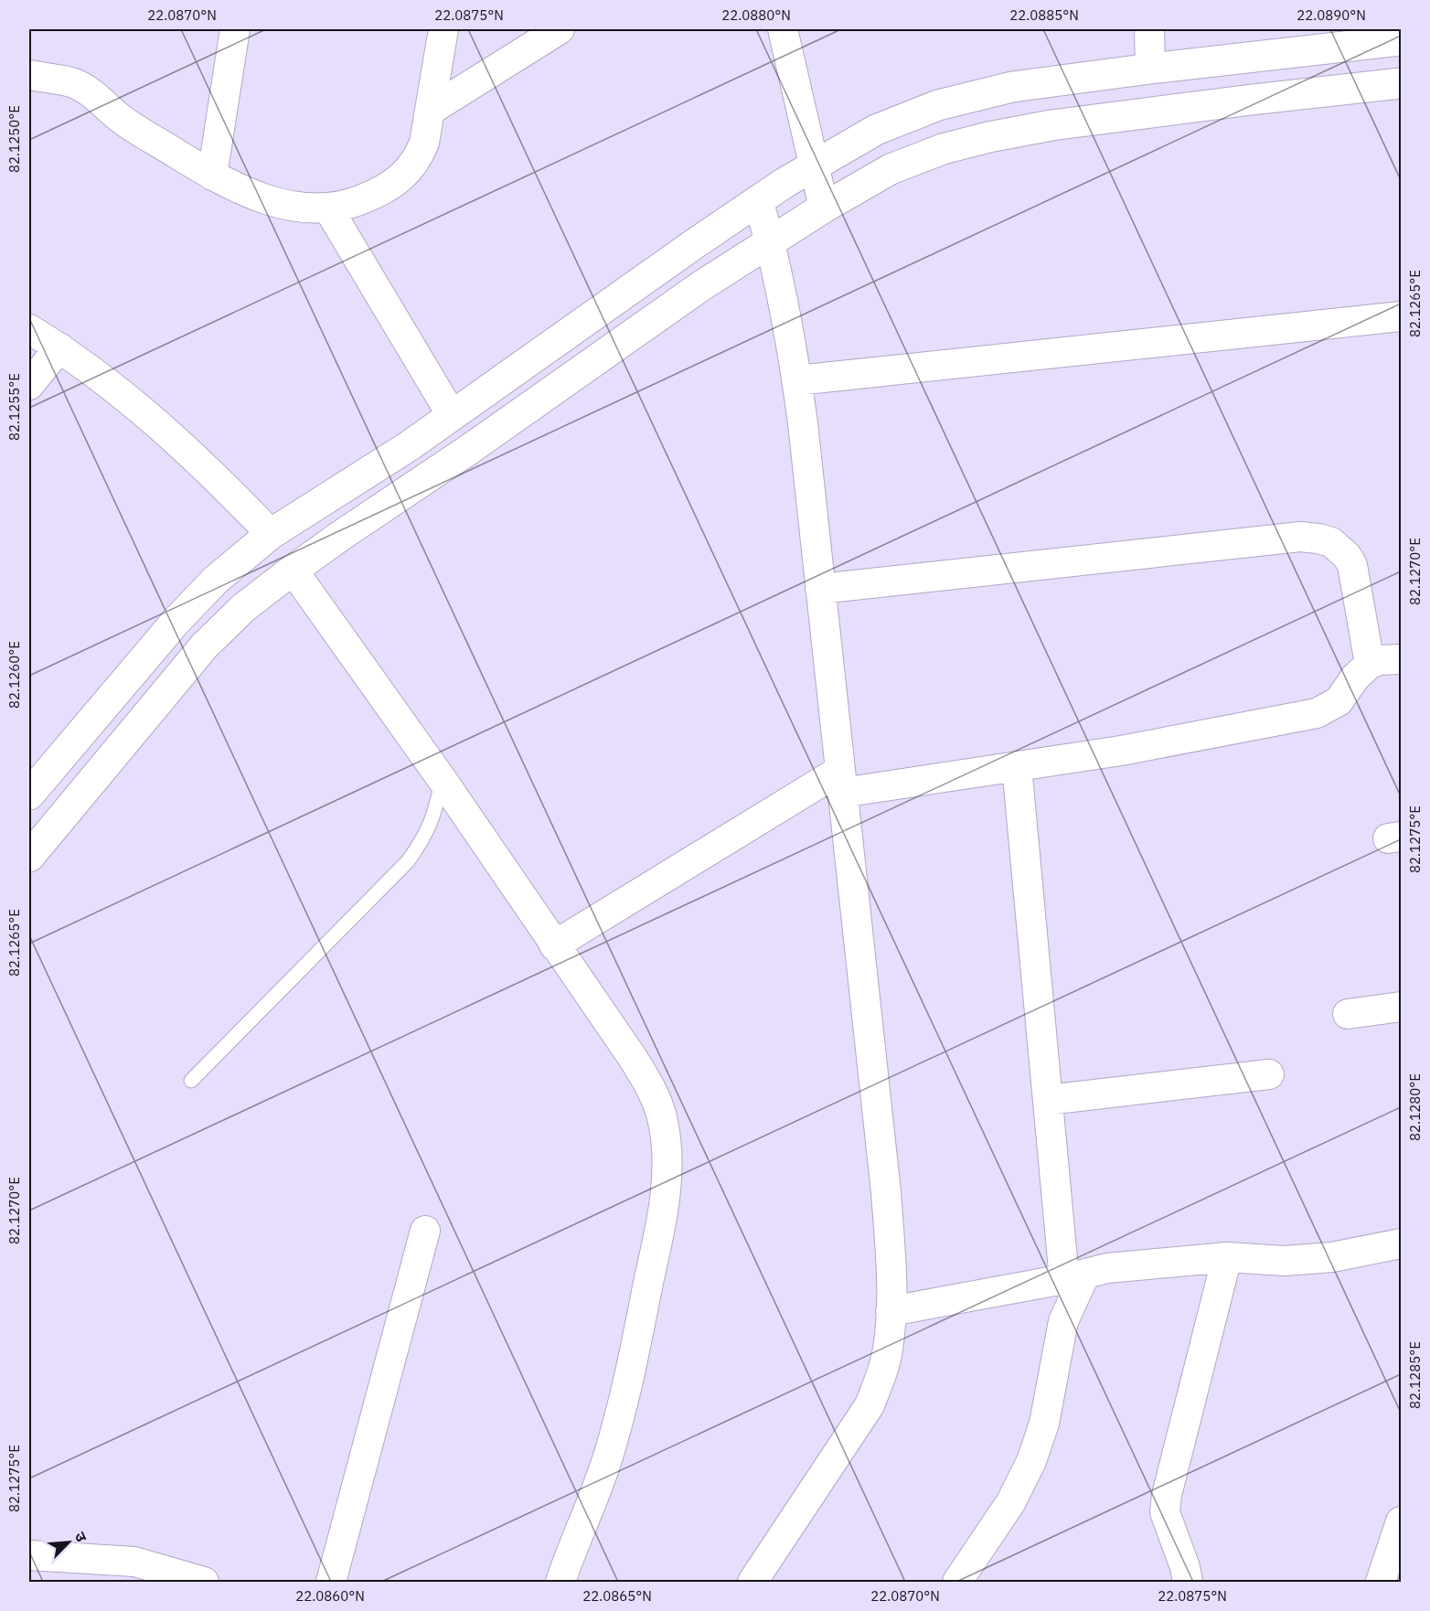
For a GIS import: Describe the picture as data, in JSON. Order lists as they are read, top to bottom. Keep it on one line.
{"north":"top right","coordinates":["22.0870°N","22.0875°N","22.0880°N","22.0885°N","22.0890°N","82.1250°E","82.1265°E","82.1255°E","82.1270°E","82.1260°E","82.1275°E","82.1280°E","82.1285°E","22.0860°N","22.0865°N"]}
